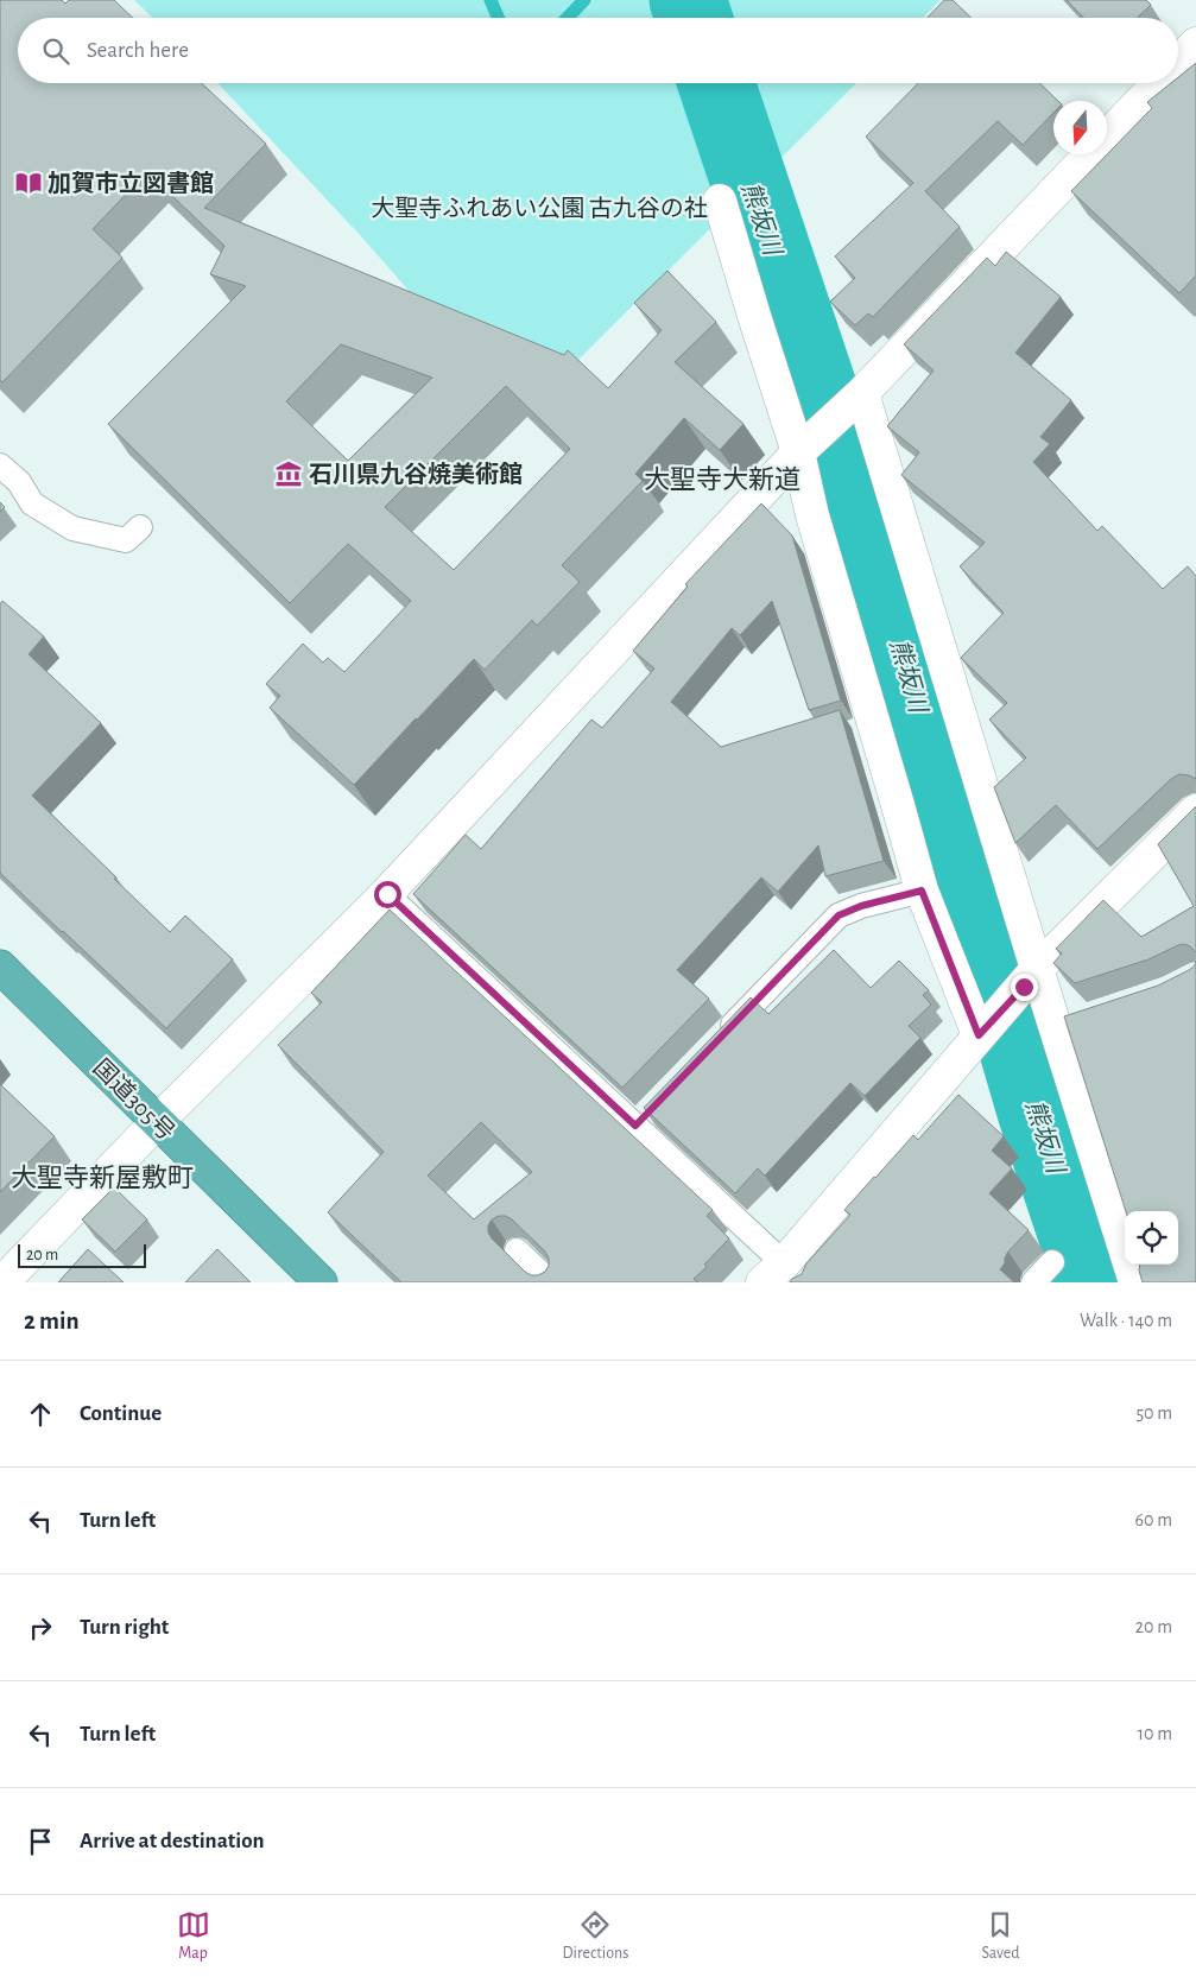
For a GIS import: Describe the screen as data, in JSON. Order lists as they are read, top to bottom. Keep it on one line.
{"streets":{"highway":["国道305号"]},"districts":["大聖寺大新道","大聖寺新屋敷町"],"water":["熊坂川"],"parks":["大聖寺ふれあい公園 古九谷の社"],"places":{"library":["加賀市立図書館"],"museum":["石川県九谷焼美術館"]},"scale_bar":"20 m","north":"bottom","page":{"search":"Search here","scale":"20 m","heading":["2 min","Walk · 140 m"],"list":[["Continue","50 m"],["Turn left","60 m"],["Turn right","20 m"],["Turn left","10 m"],"Arrive at destination"],"nav":["Map","Directions","Saved"]}}
